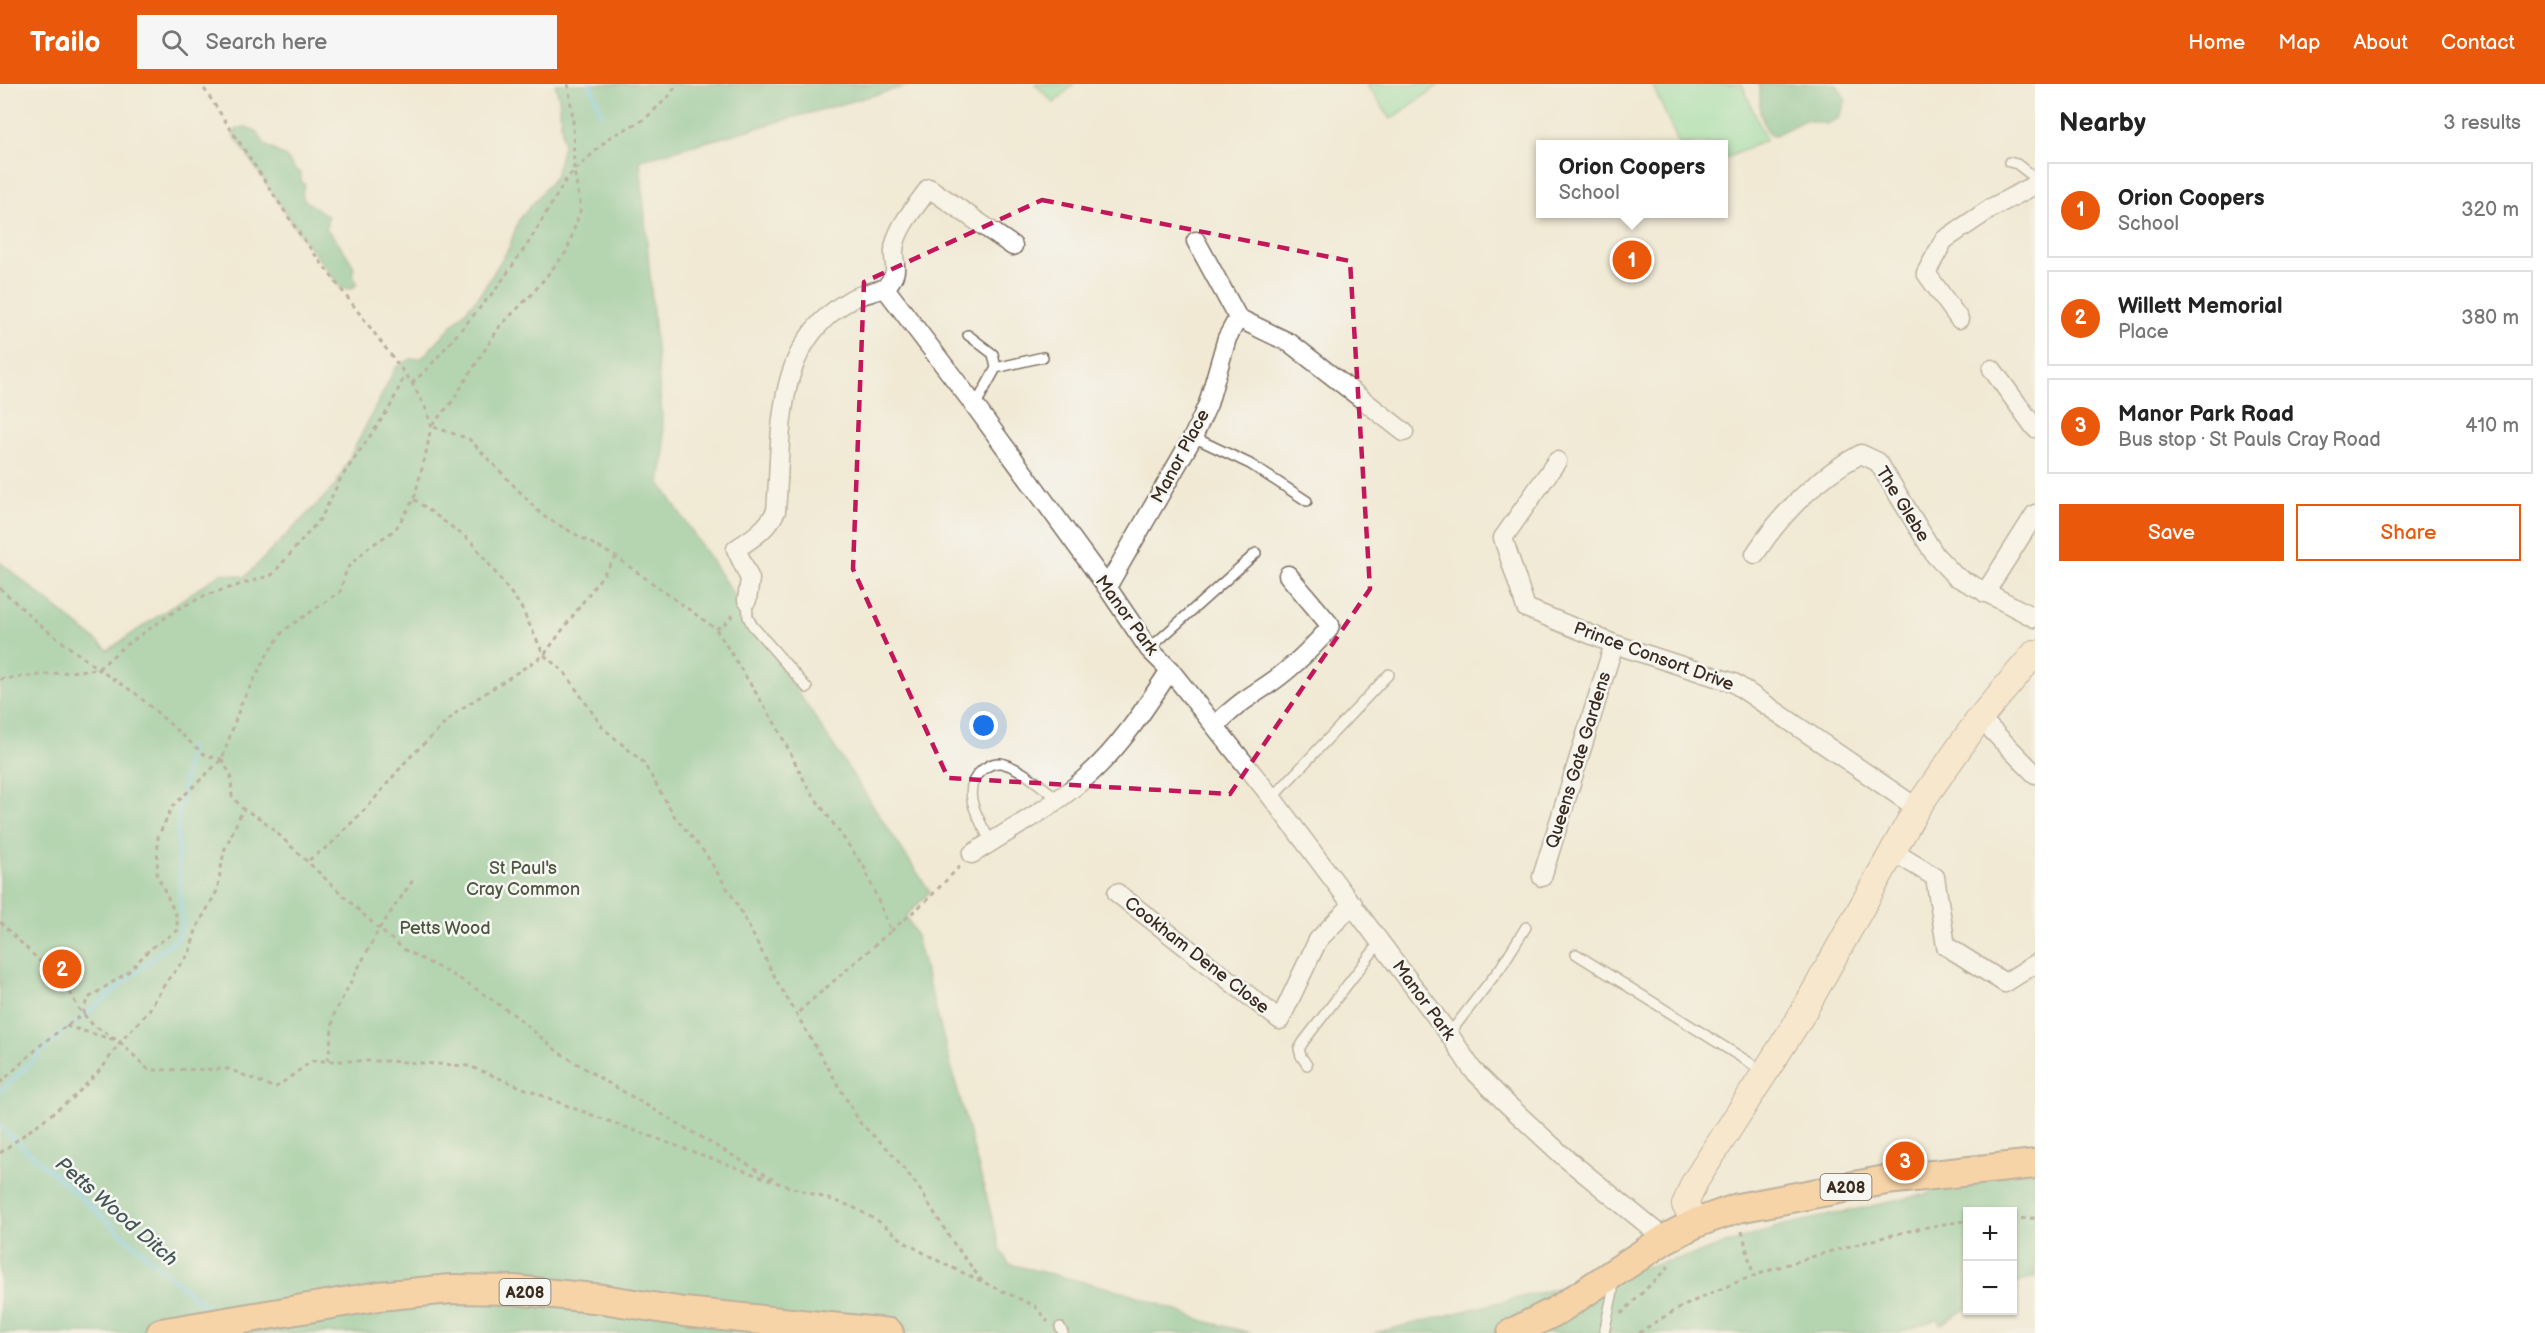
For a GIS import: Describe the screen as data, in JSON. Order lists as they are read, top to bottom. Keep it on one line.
{"streets":{"main road":["A208"],"street":["Manor Place","The Glebe","Manor Park","Prince Consort Drive","Queens Gate Gardens","Cookham Dene Close"]},"crossings":[["Manor Place","Manor Park"],["Manor Park","Cookham Dene Close"],["Manor Park","A208"],["Prince Consort Drive","Queens Gate Gardens"]],"water":["Petts Wood Ditch"],"parks":["St Paul's Cray Common","Petts Wood"],"page":{"header":"Trailo","search":"Search here","nav":["Home","Map","About","Contact"],"heading":["Nearby","3 results"],"popup":["Orion Coopers","School"],"list":[{"mark":"1","name":"Orion Coopers","note":"School","value":"320 m"},{"mark":"2","name":"Willett Memorial","note":"Place","value":"380 m"},{"mark":"3","name":"Manor Park Road","note":"Bus stop · St Pauls Cray Road","value":"410 m"}],"pins":["1","2","3"],"buttons":["Save","Share"],"map_buttons":["+","−"]}}
